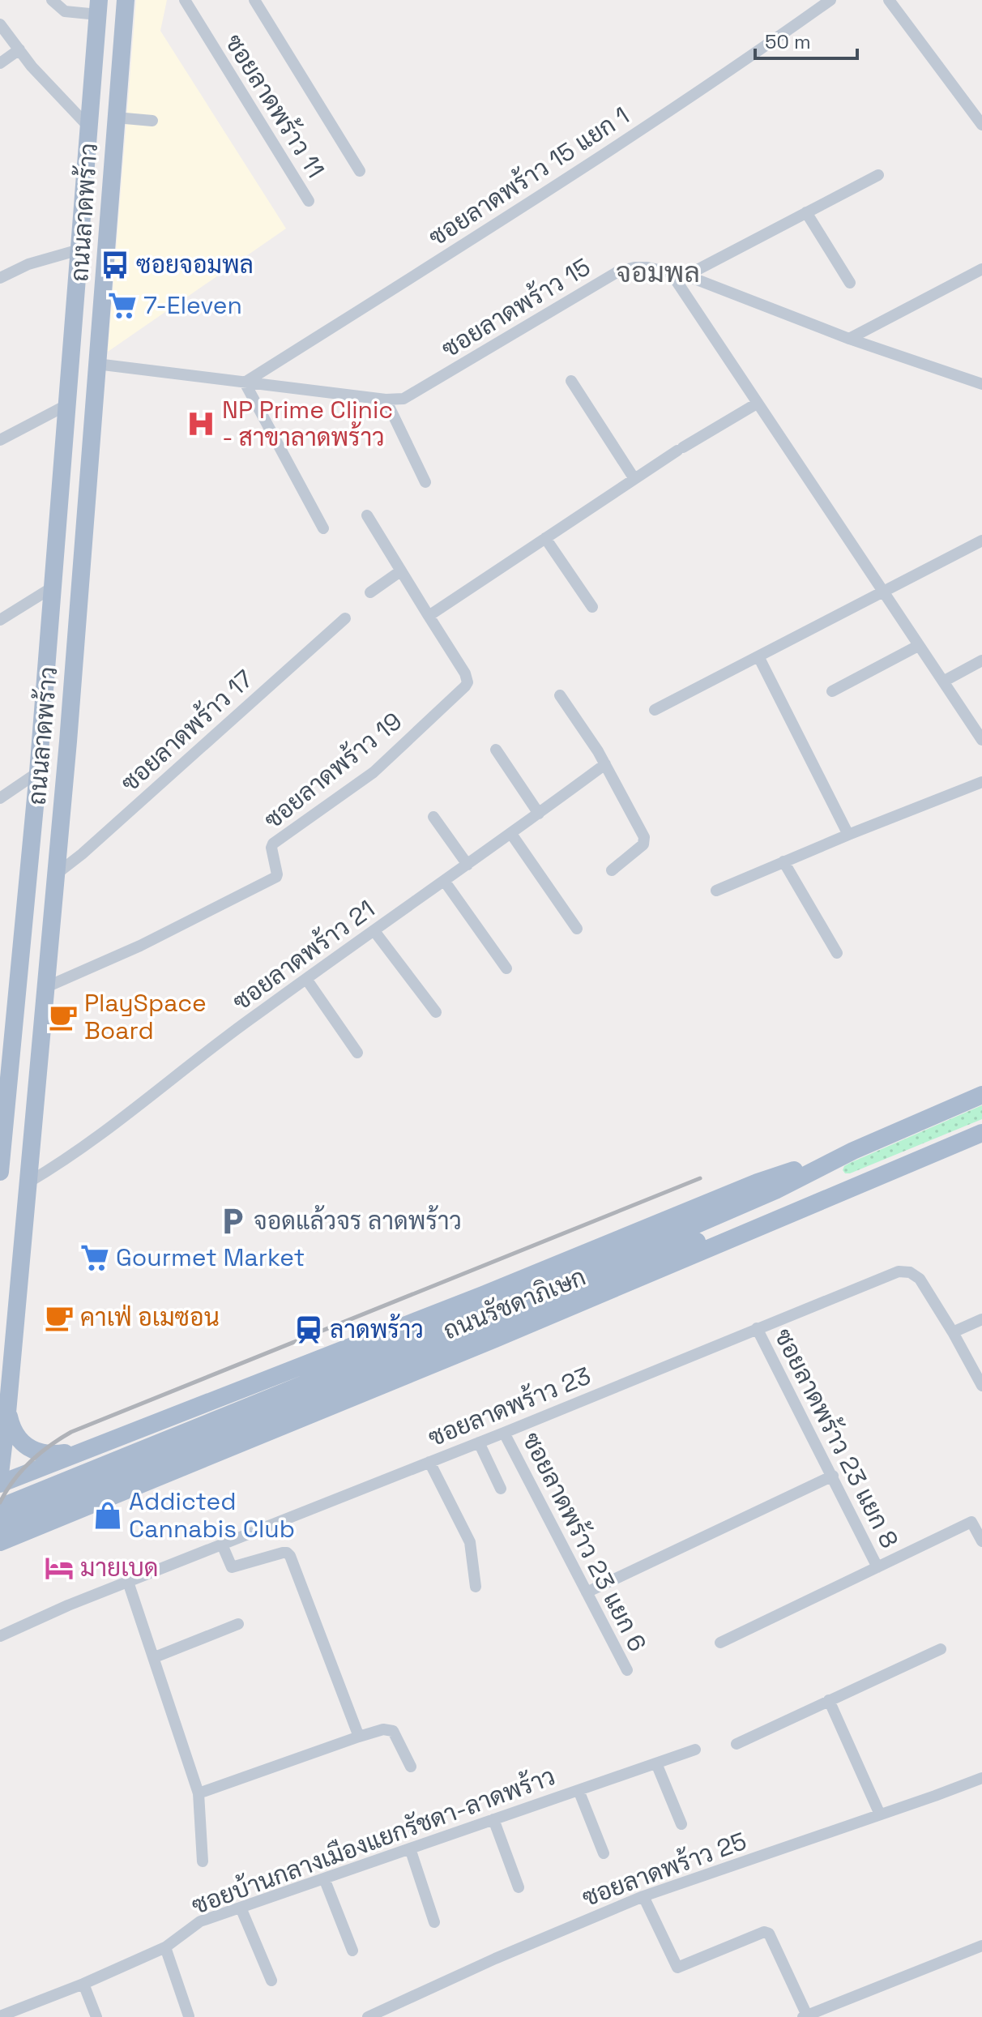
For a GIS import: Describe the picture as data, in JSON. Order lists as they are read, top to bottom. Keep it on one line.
{"streets":{"main road":["ถนนลาดพร้าว","ถนนรัชดาภิเษก"],"street":["ซอยลาดพร้าว 11","ซอยลาดพร้าว 15 แยก 1","ซอยลาดพร้าว 15","ซอยลาดพร้าว 17","ซอยลาดพร้าว 19","ซอยลาดพร้าว 21","ซอยลาดพร้าว 23","ซอยลาดพร้าว 23 แยก 8","ซอยลาดพร้าว 23 แยก 6","ซอยบ้านกลางเมืองแยกรัชดา-ลาดพร้าว","ซอยลาดพร้าว 25"]},"crossings":[["ซอยลาดพร้าว 15 แยก 1","ซอยลาดพร้าว 15"],["ถนนลาดพร้าว","ซอยลาดพร้าว 15"],["ถนนลาดพร้าว","ซอยลาดพร้าว 17"],["ถนนลาดพร้าว","ซอยลาดพร้าว 19"],["ถนนลาดพร้าว","ซอยลาดพร้าว 21"],["ซอยลาดพร้าว 23","ซอยลาดพร้าว 23 แยก 8"],["ซอยลาดพร้าว 23","ซอยลาดพร้าว 23 แยก 6"]],"districts":["จอมพล"],"places":{"bus stop":["ซอยจอมพล"],"supermarket":["7-Eleven","Gourmet Market"],"hospital":["NP Prime Clinic - สาขาลาดพร้าว"],"cafe":["PlaySpace Board","คาเฟ่ อเมซอน"],"parking":["จอดแล้วจร ลาดพร้าว"],"station":["ลาดพร้าว"],"shop":["Addicted Cannabis Club"],"hotel":["มายเบด"]},"scale_bar":"50 m"}
